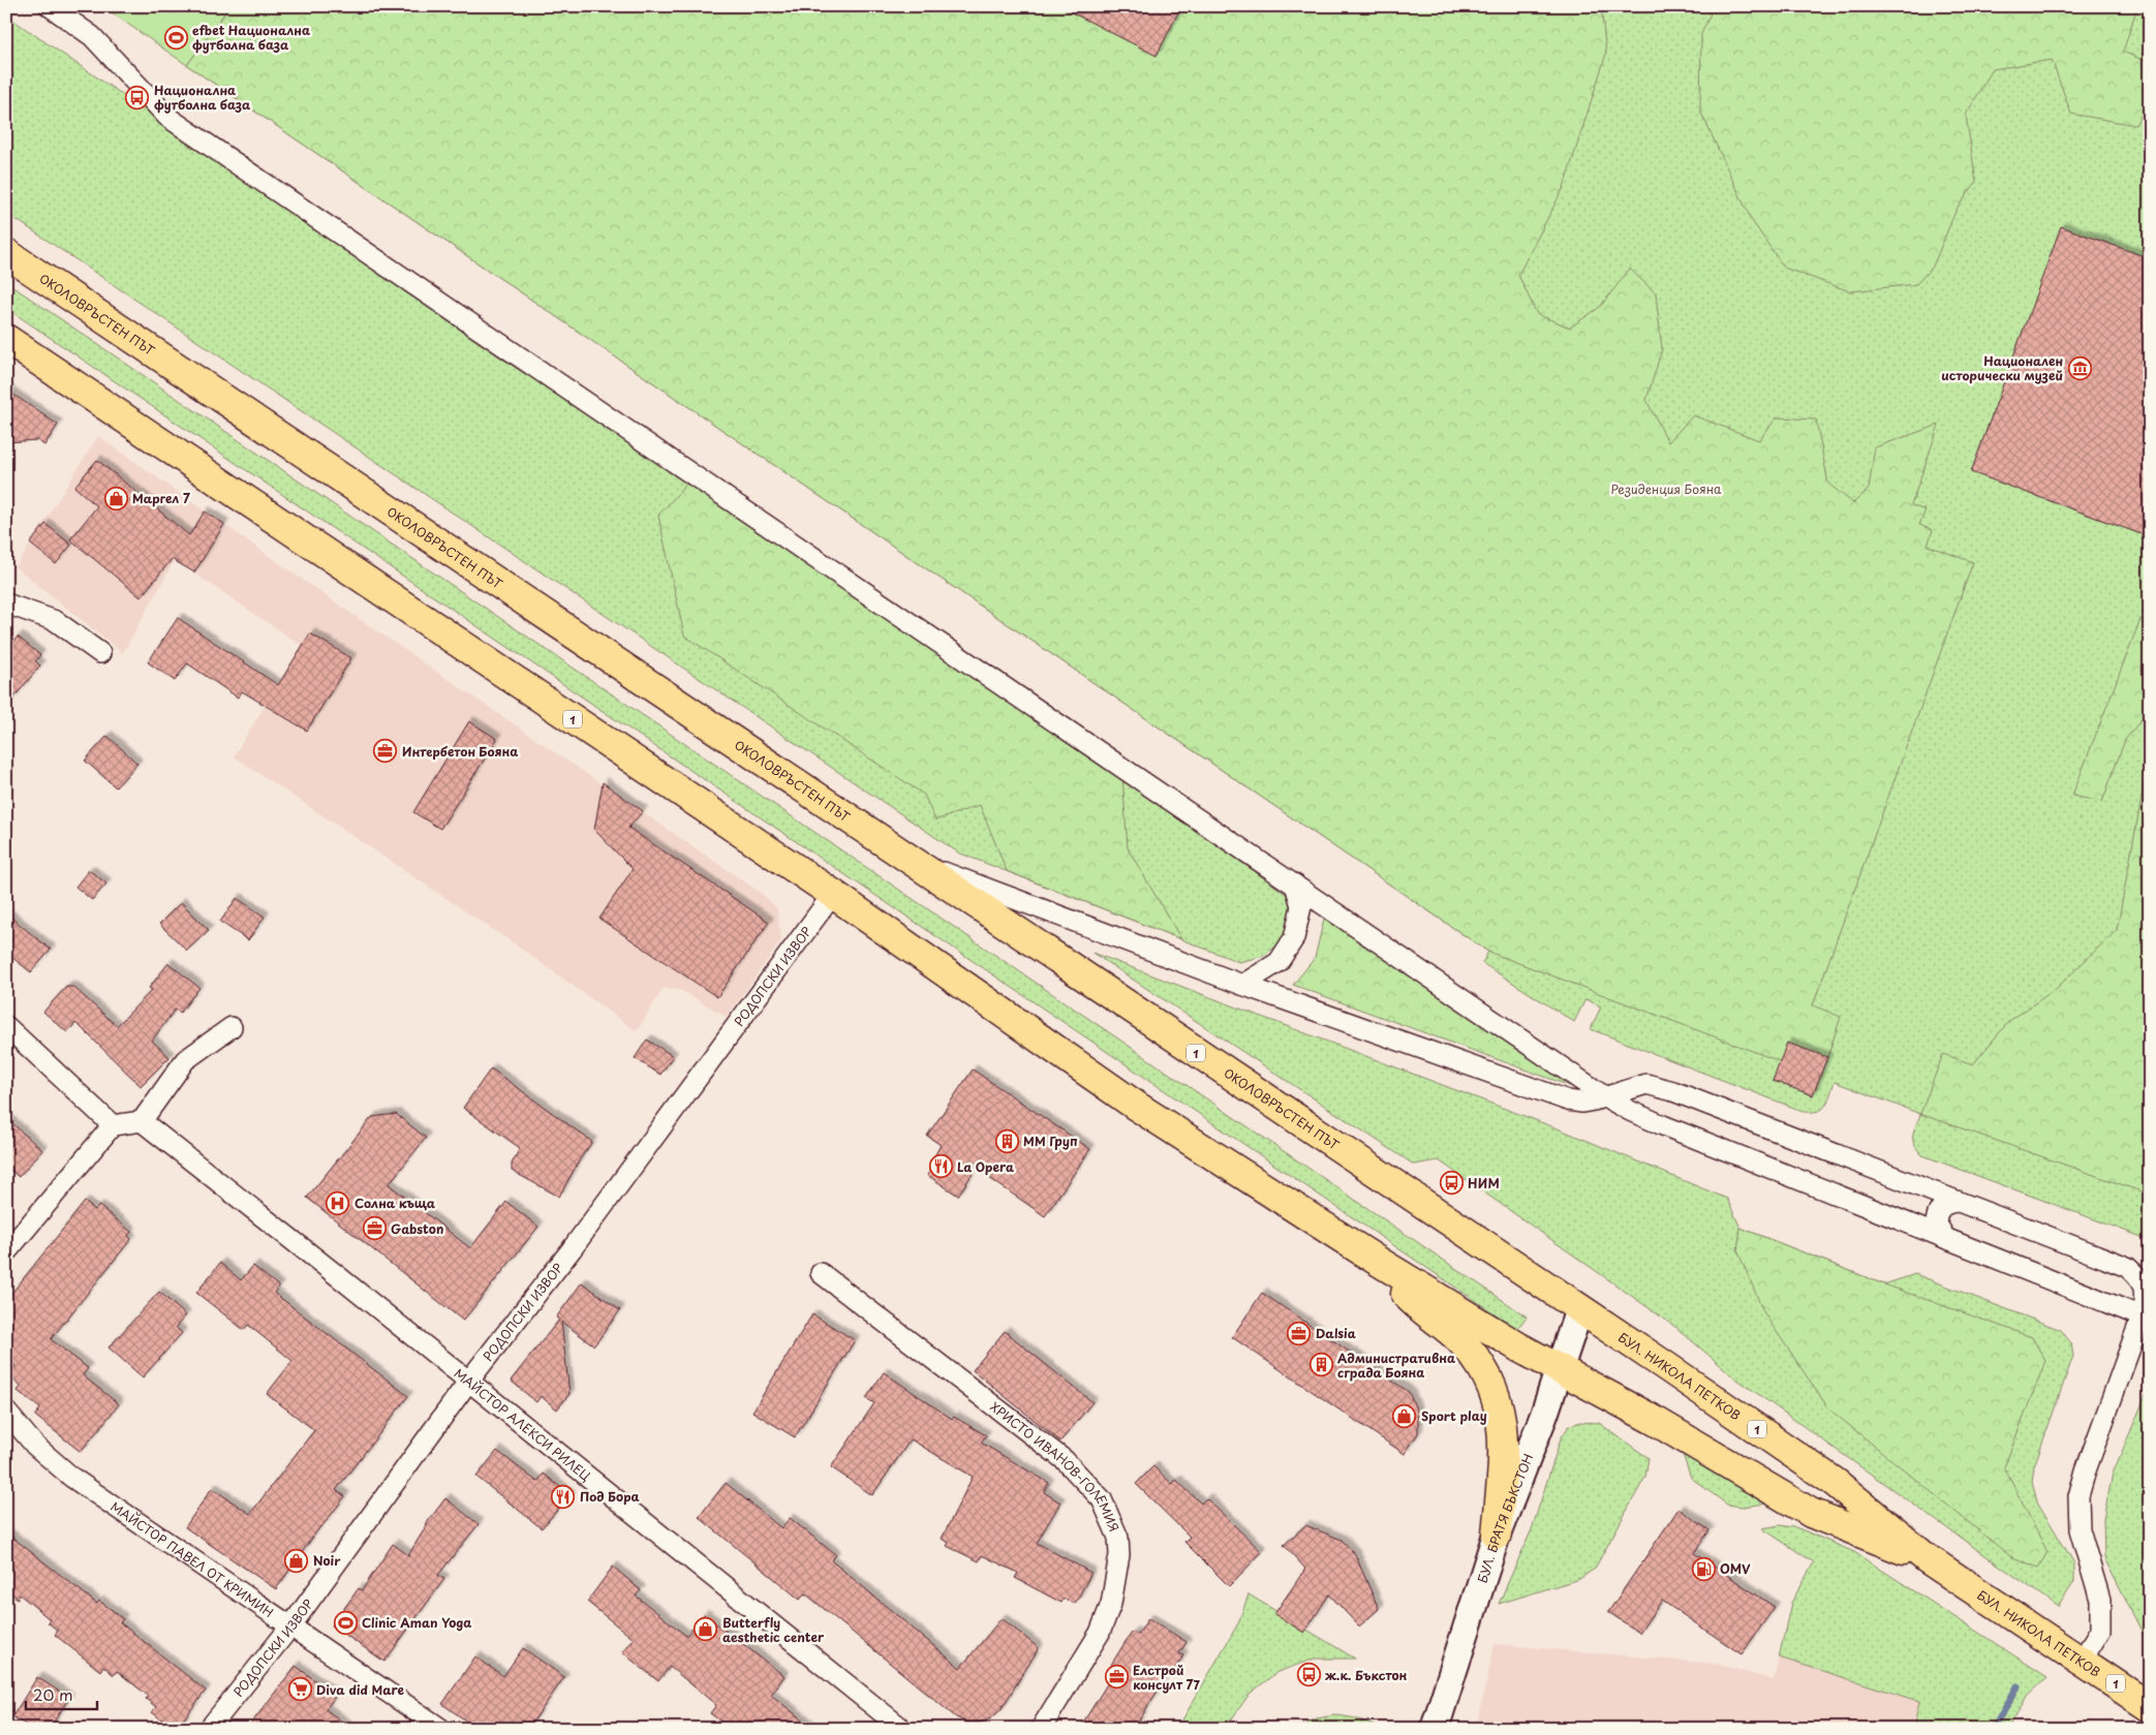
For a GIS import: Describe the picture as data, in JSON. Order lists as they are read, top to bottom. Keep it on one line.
{"streets":{"highway":["ОКОЛОВРЪСТЕН ПЪТ","1","БУЛ. НИКОЛА ПЕТКОВ"],"street":["РОДОПСКИ ИЗВОР","МАЙСТОР АЛЕКСИ РИЛЕЦ","ХРИСТО ИВАНОВ-ГОЛЕМИЯ","БУЛ. БРАТЯ БЪКСТОН","МАЙСТОР ПАВЕЛ ОТ КРИМИН"]},"crossings":[["ОКОЛОВРЪСТЕН ПЪТ","БУЛ. НИКОЛА ПЕТКОВ"],["ОКОЛОВРЪСТЕН ПЪТ","БУЛ. БРАТЯ БЪКСТОН"],["1","РОДОПСКИ ИЗВОР"],["1","БУЛ. НИКОЛА ПЕТКОВ"],["1","БУЛ. БРАТЯ БЪКСТОН"],["РОДОПСКИ ИЗВОР","МАЙСТОР АЛЕКСИ РИЛЕЦ"],["РОДОПСКИ ИЗВОР","МАЙСТОР ПАВЕЛ ОТ КРИМИН"],["БУЛ. НИКОЛА ПЕТКОВ","БУЛ. БРАТЯ БЪКСТОН"]],"parks":["Резиденция Бояна"],"places":{"sports":["efbet Национална футболна база","Clinic Aman Yoga"],"bus stop":["Национална футболна база","НИМ","ж.к. Бъкстон"],"museum":["Национален исторически музей"],"shop":["Маргел 7","Sport play","Noir","Butterfly aesthetic center"],"office":["Интербетон Бояна","Gabston","Dalsia","Елстрой консулт 77"],"building":["ММ Груп","Административна сграда Бояна"],"restaurant":["La Opera","Под Бора"],"hospital":["Солна къща"],"fuel station":["OMV"],"supermarket":["Diva did Mare"]},"scale_bar":"20 m"}
